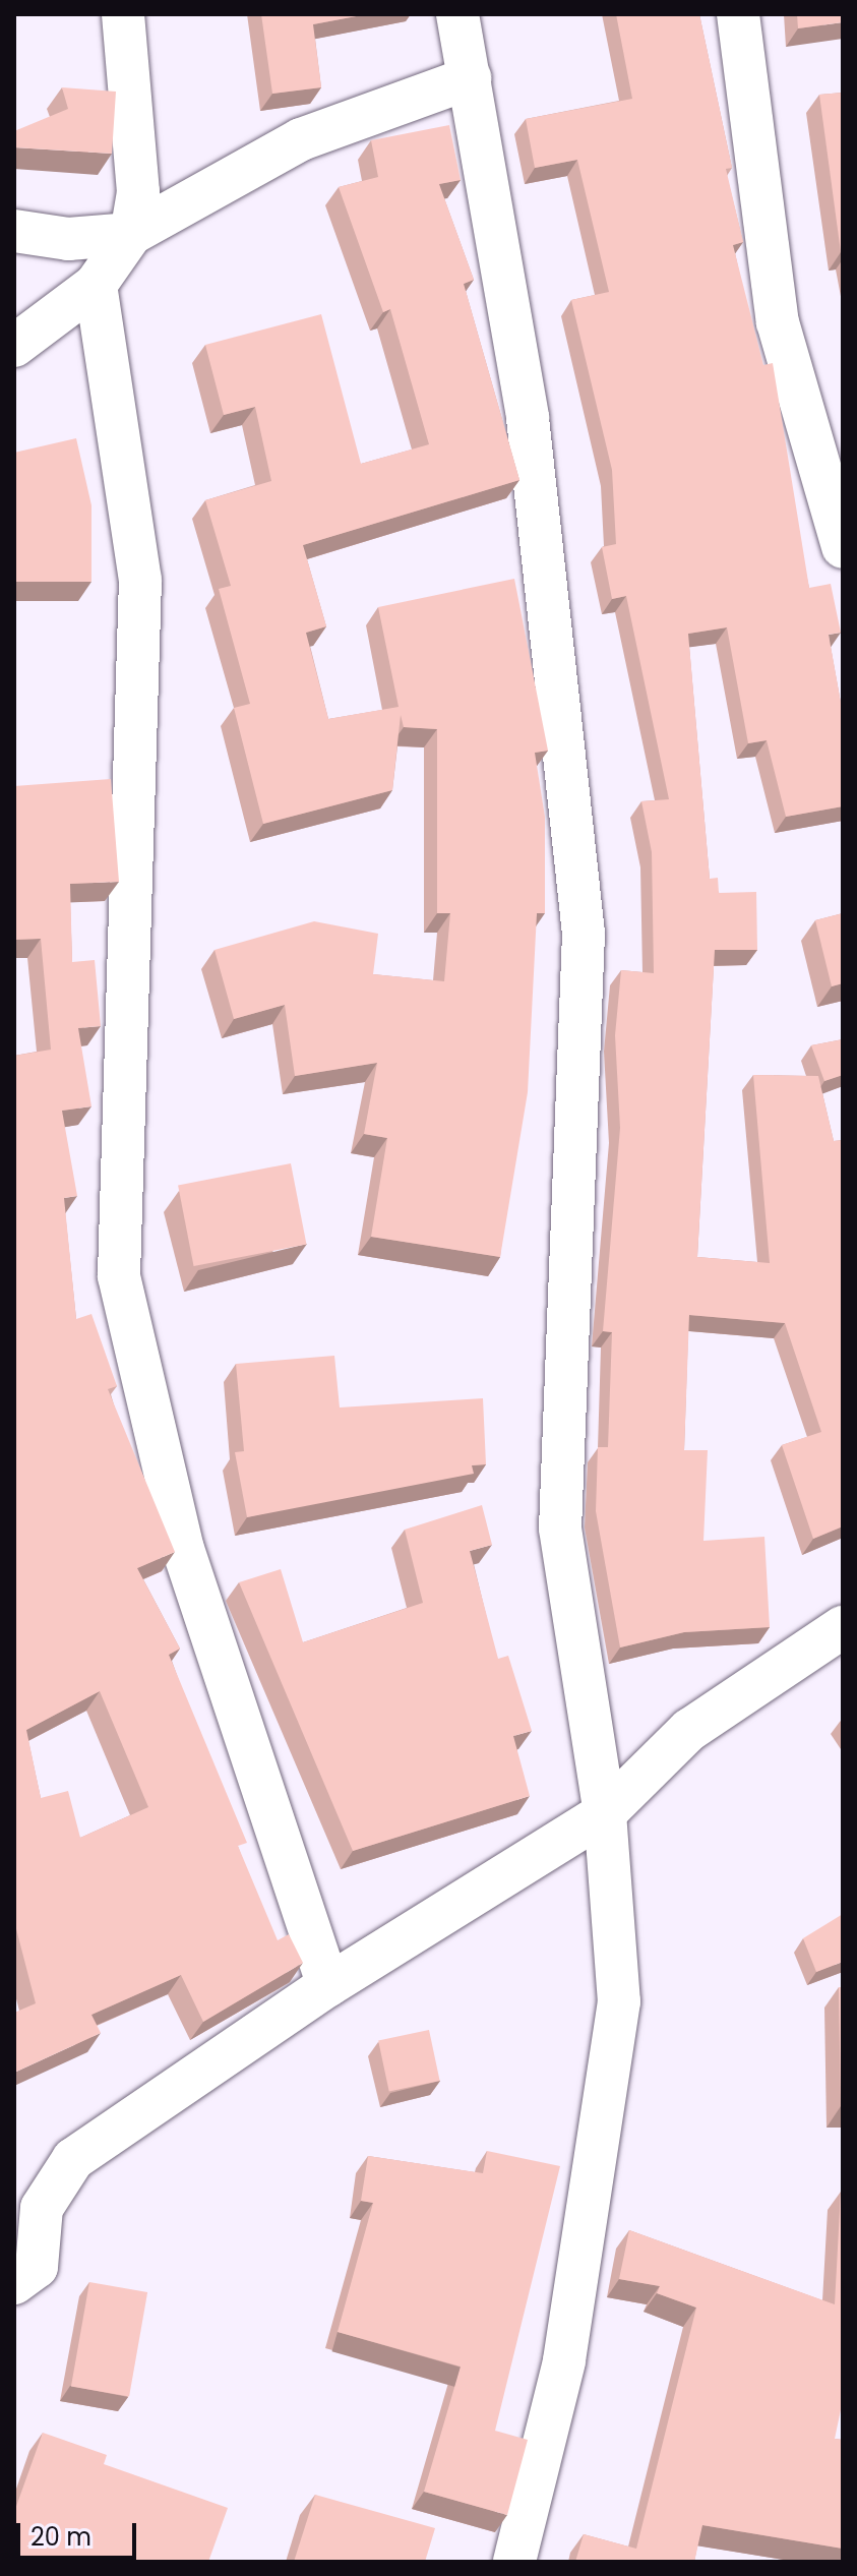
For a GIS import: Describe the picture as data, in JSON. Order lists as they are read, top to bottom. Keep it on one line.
{"scale_bar":"20 m"}
